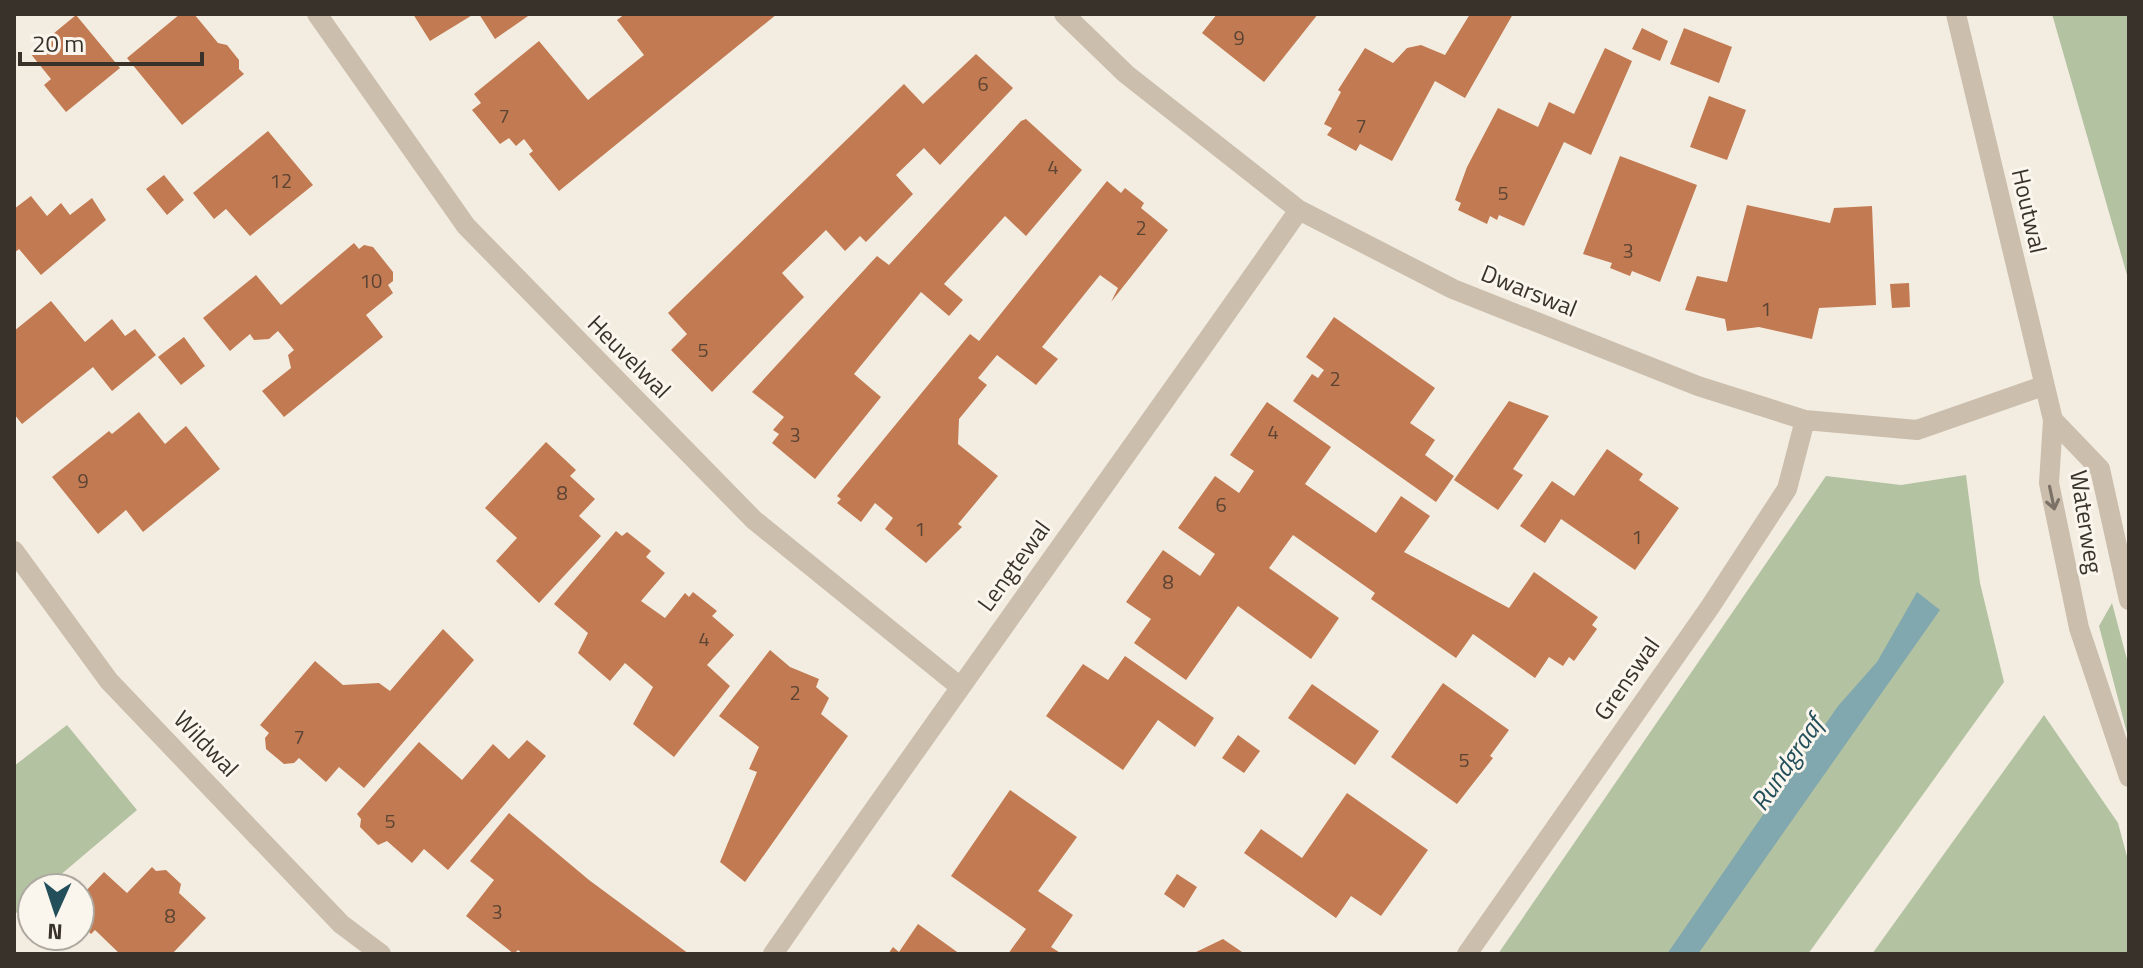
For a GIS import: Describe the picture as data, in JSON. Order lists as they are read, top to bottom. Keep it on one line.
{"streets":{"street":["Houtwal","Dwarswal","Heuvelwal","Waterweg","Lengtewal","Grenswal","Wildwal"]},"crossings":[["Houtwal","Dwarswal"],["Houtwal","Waterweg"],["Dwarswal","Lengtewal"],["Dwarswal","Grenswal"],["Heuvelwal","Lengtewal"]],"water":["Rundgraaf"],"house_numbers":["9","6","7","7","4","12","5","2","3","10","1","5","2","4","3","9","8","6","1","1","8","4","2","7","5","5","3","8"],"scale_bar":"20 m","north":"bottom"}
